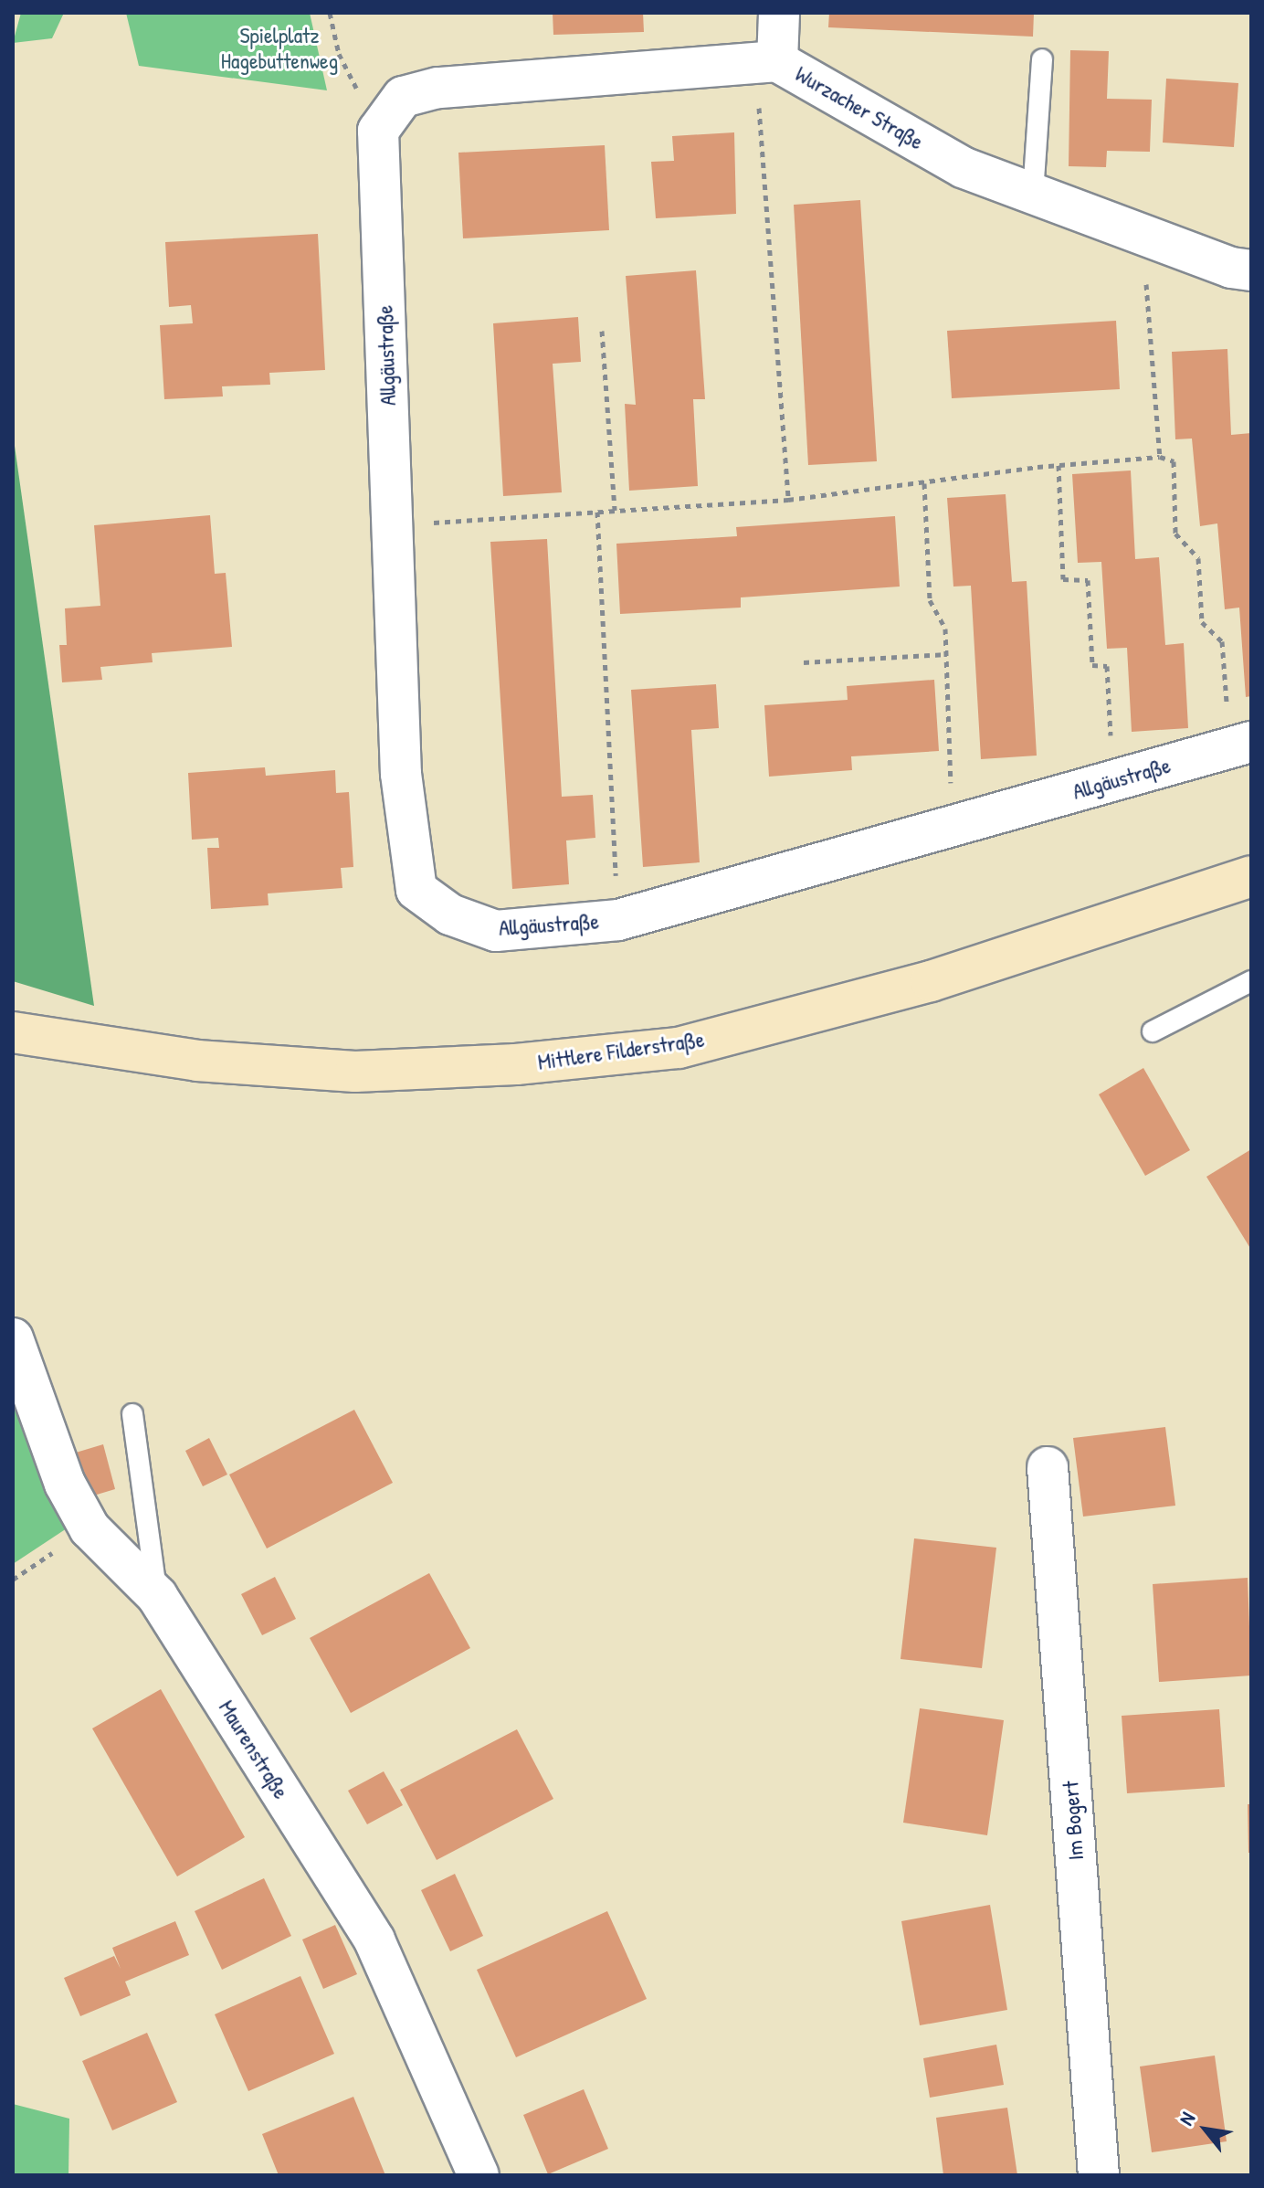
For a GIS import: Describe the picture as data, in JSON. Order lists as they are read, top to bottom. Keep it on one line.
{"streets":{"main road":["Mittlere Filderstraße"],"street":["Wurzacher Straße","Allgäustraße","Maurenstraße","Im Bogert"]},"parks":["Spielplatz Hagebuttenweg"],"north":"top left"}
